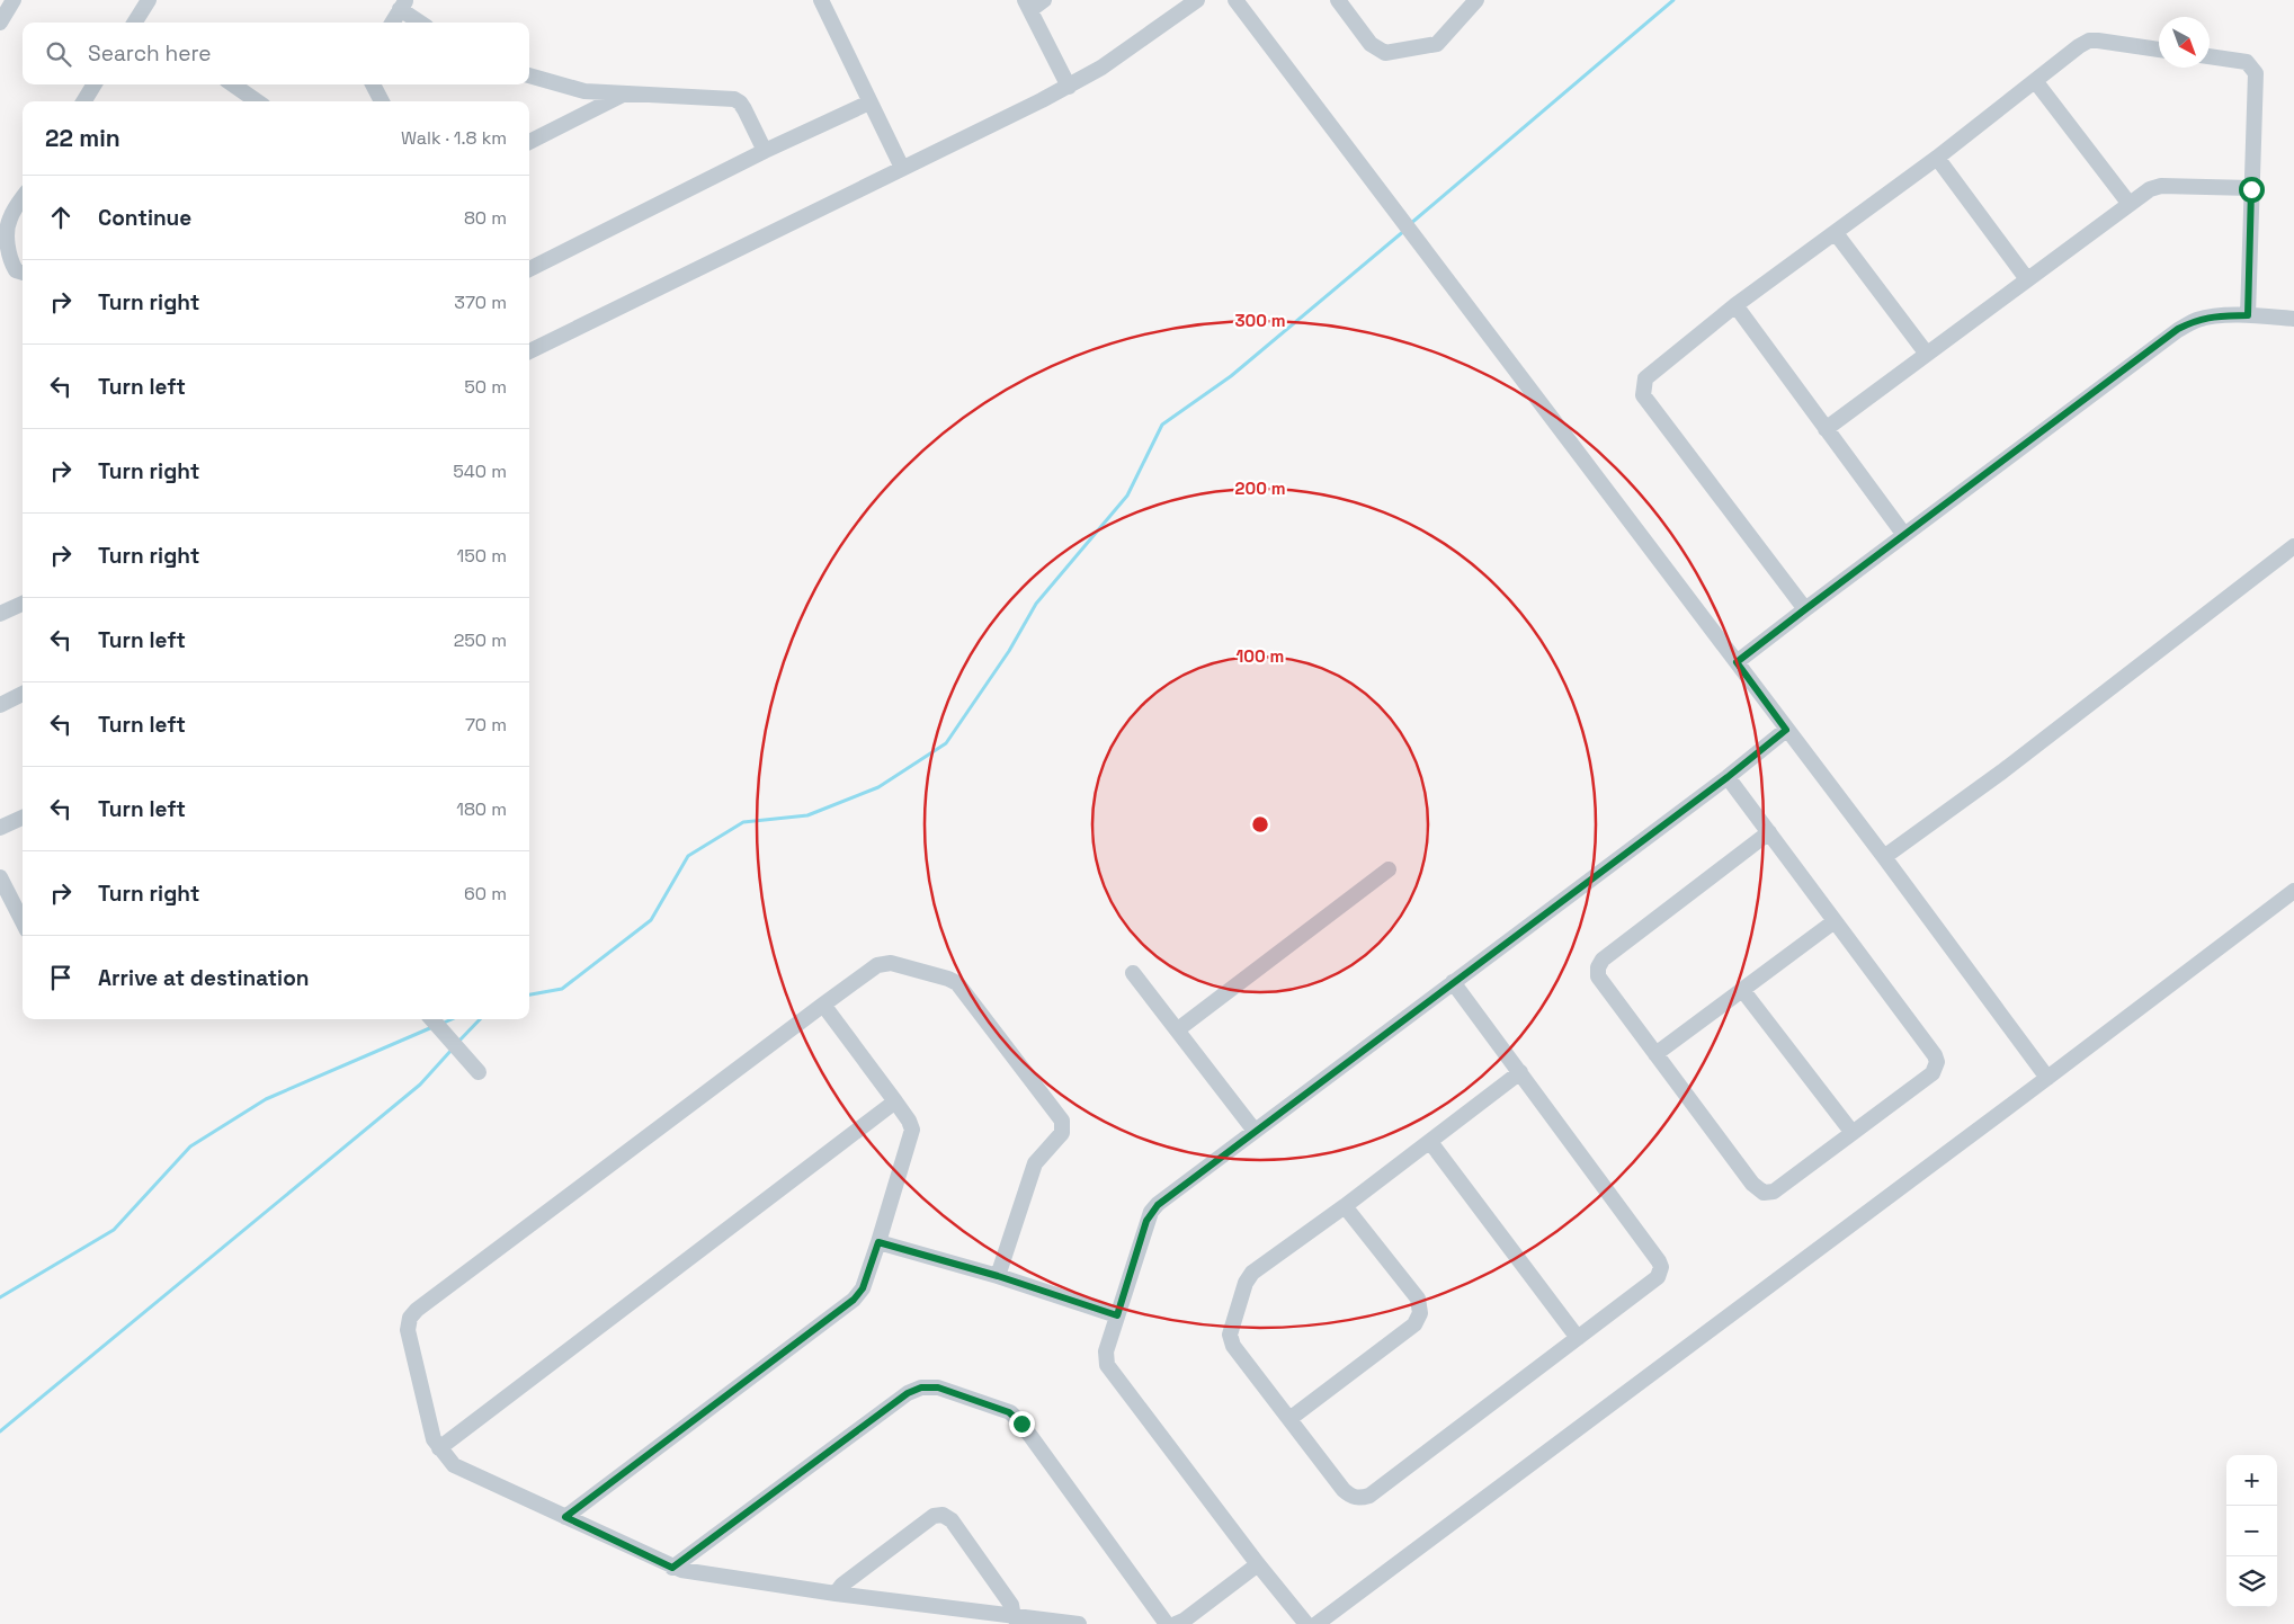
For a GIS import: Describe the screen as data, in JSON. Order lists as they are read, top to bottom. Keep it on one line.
{"north":"bottom right","page":{"search":"Search here","heading":["22 min","Walk · 1.8 km"],"list":[["Continue","80 m"],["Turn right","370 m"],["Turn left","50 m"],["Turn right","540 m"],["Turn right","150 m"],["Turn left","250 m"],["Turn left","70 m"],["Turn left","180 m"],["Turn right","60 m"],"Arrive at destination"],"map_buttons":["+","−"]},"rings":["300 m","200 m","100 m"]}
